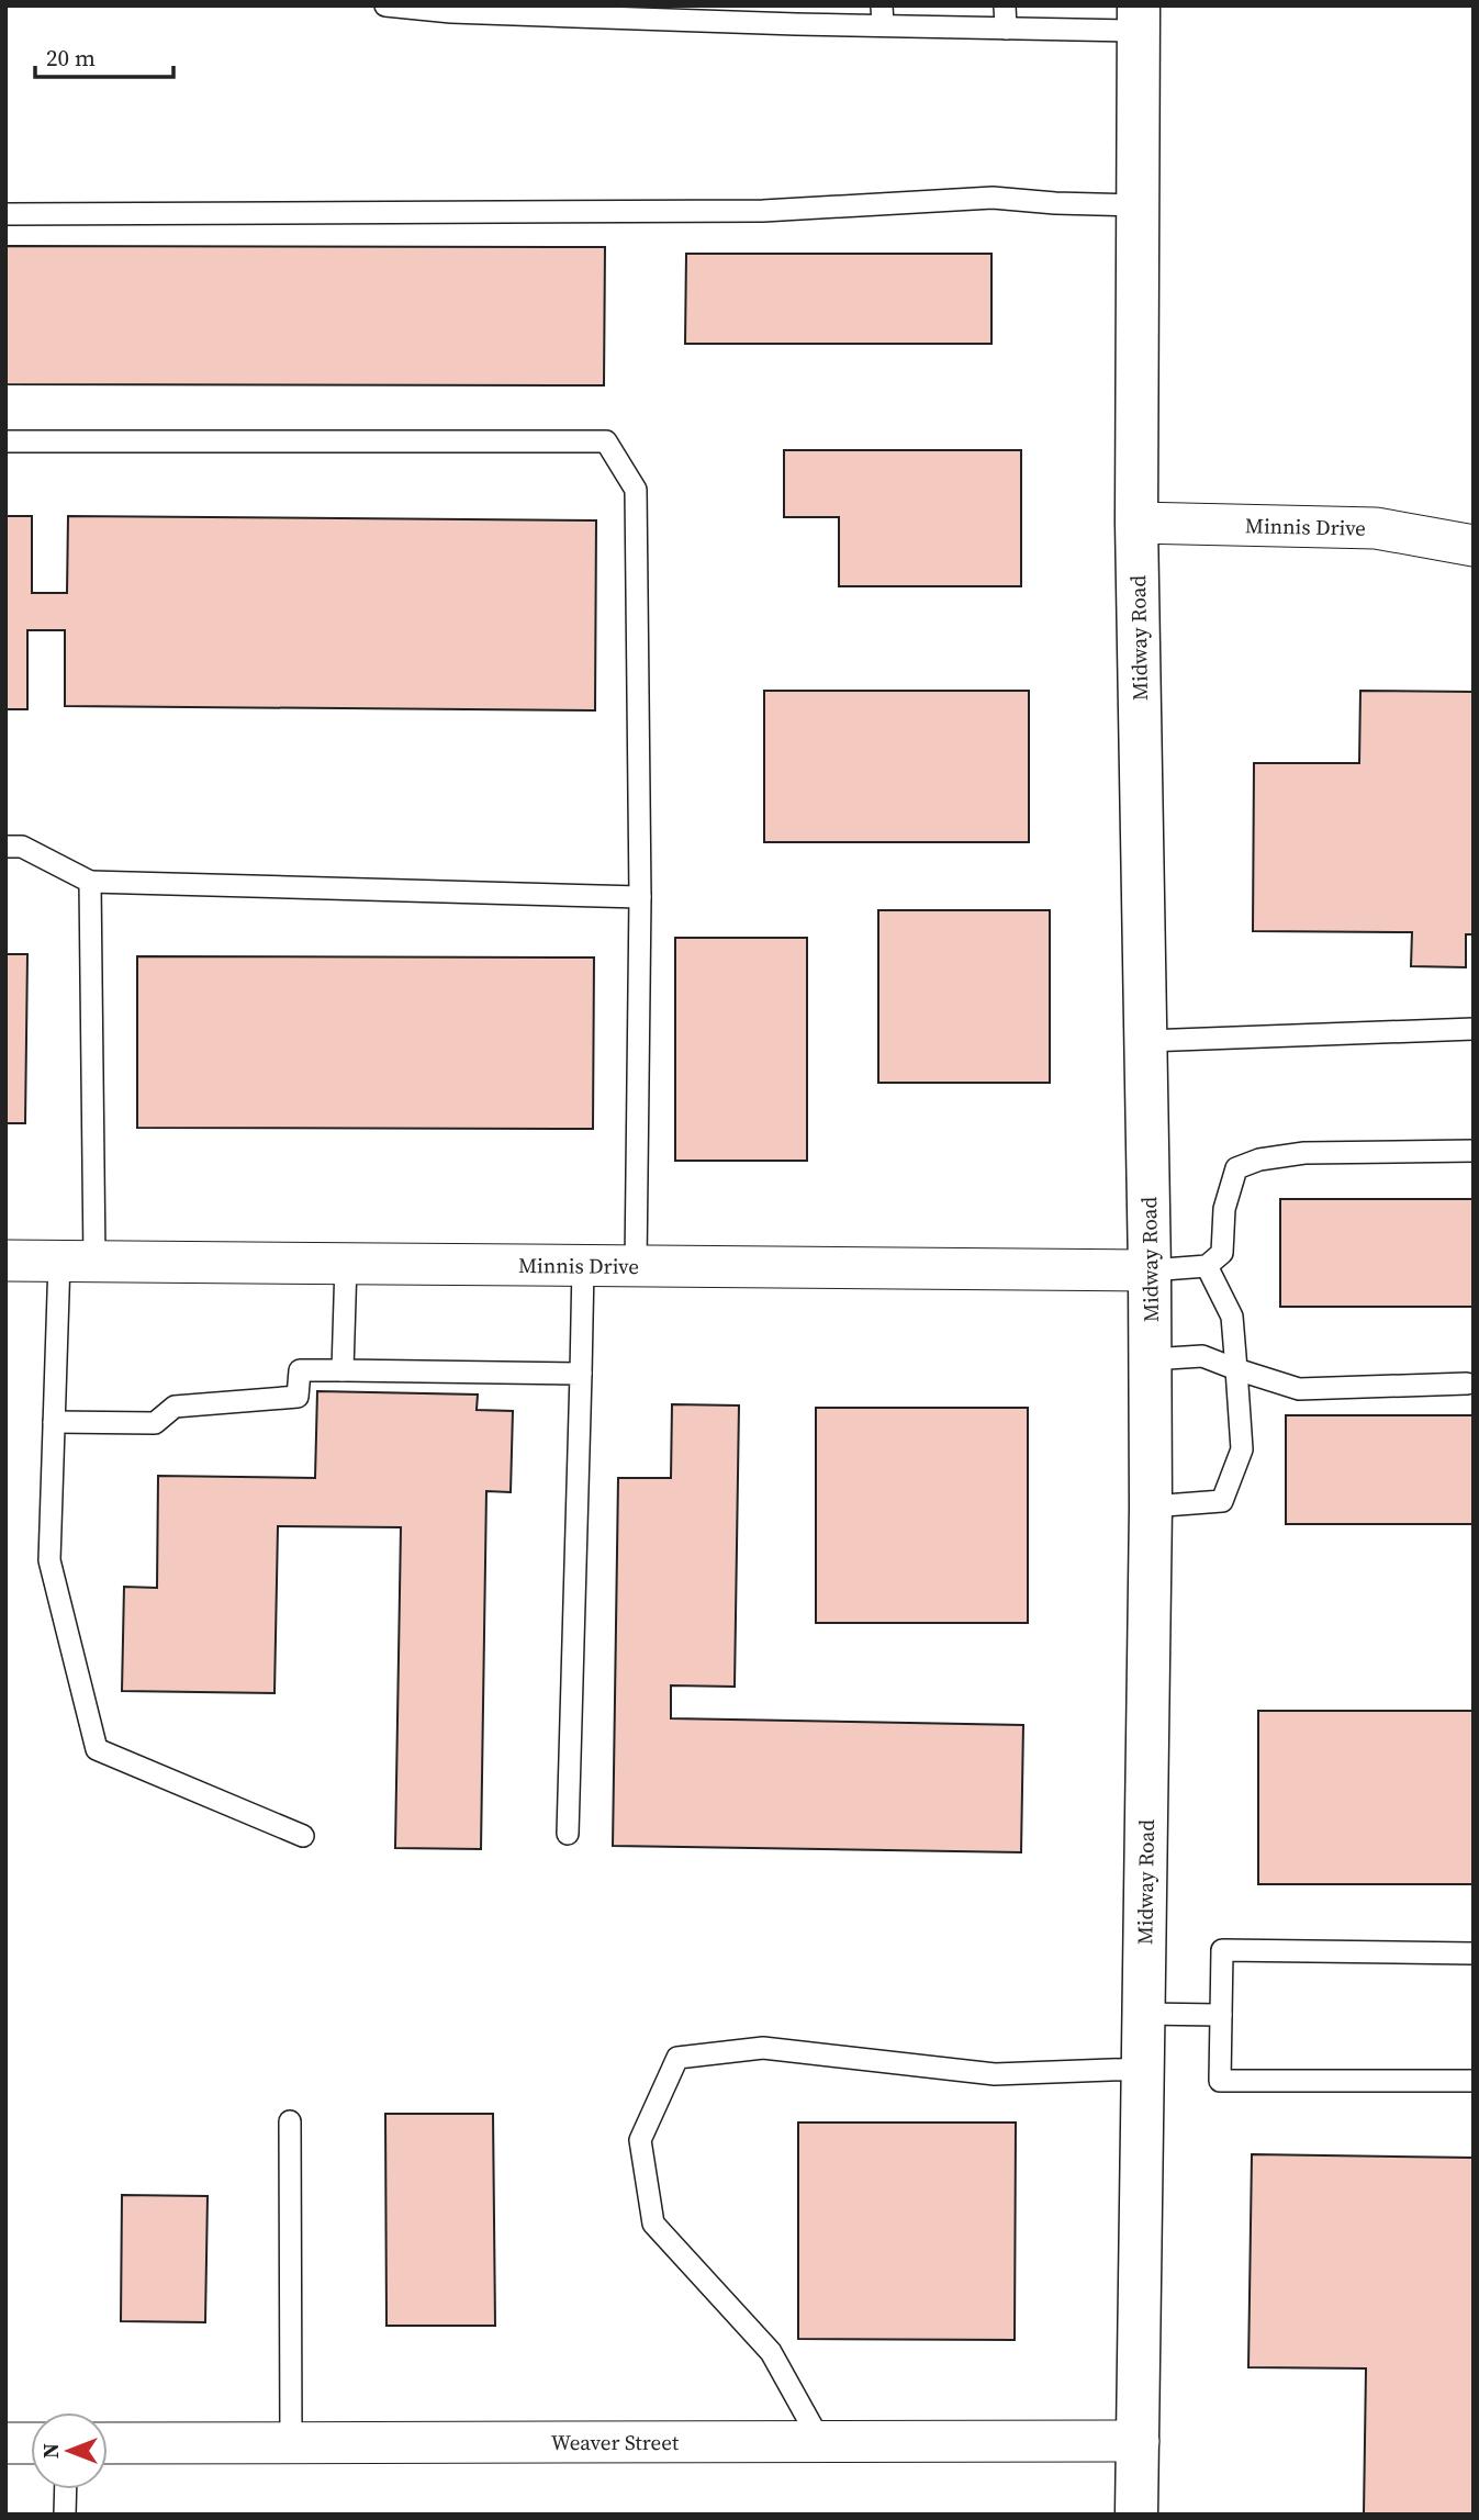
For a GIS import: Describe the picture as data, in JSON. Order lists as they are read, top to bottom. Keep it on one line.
{"streets":{"main road":["Midway Road"],"street":["Minnis Drive","Weaver Street"]},"crossings":[["Minnis Drive","Midway Road"],["Midway Road","Weaver Street"]],"scale_bar":"20 m","north":"left"}
